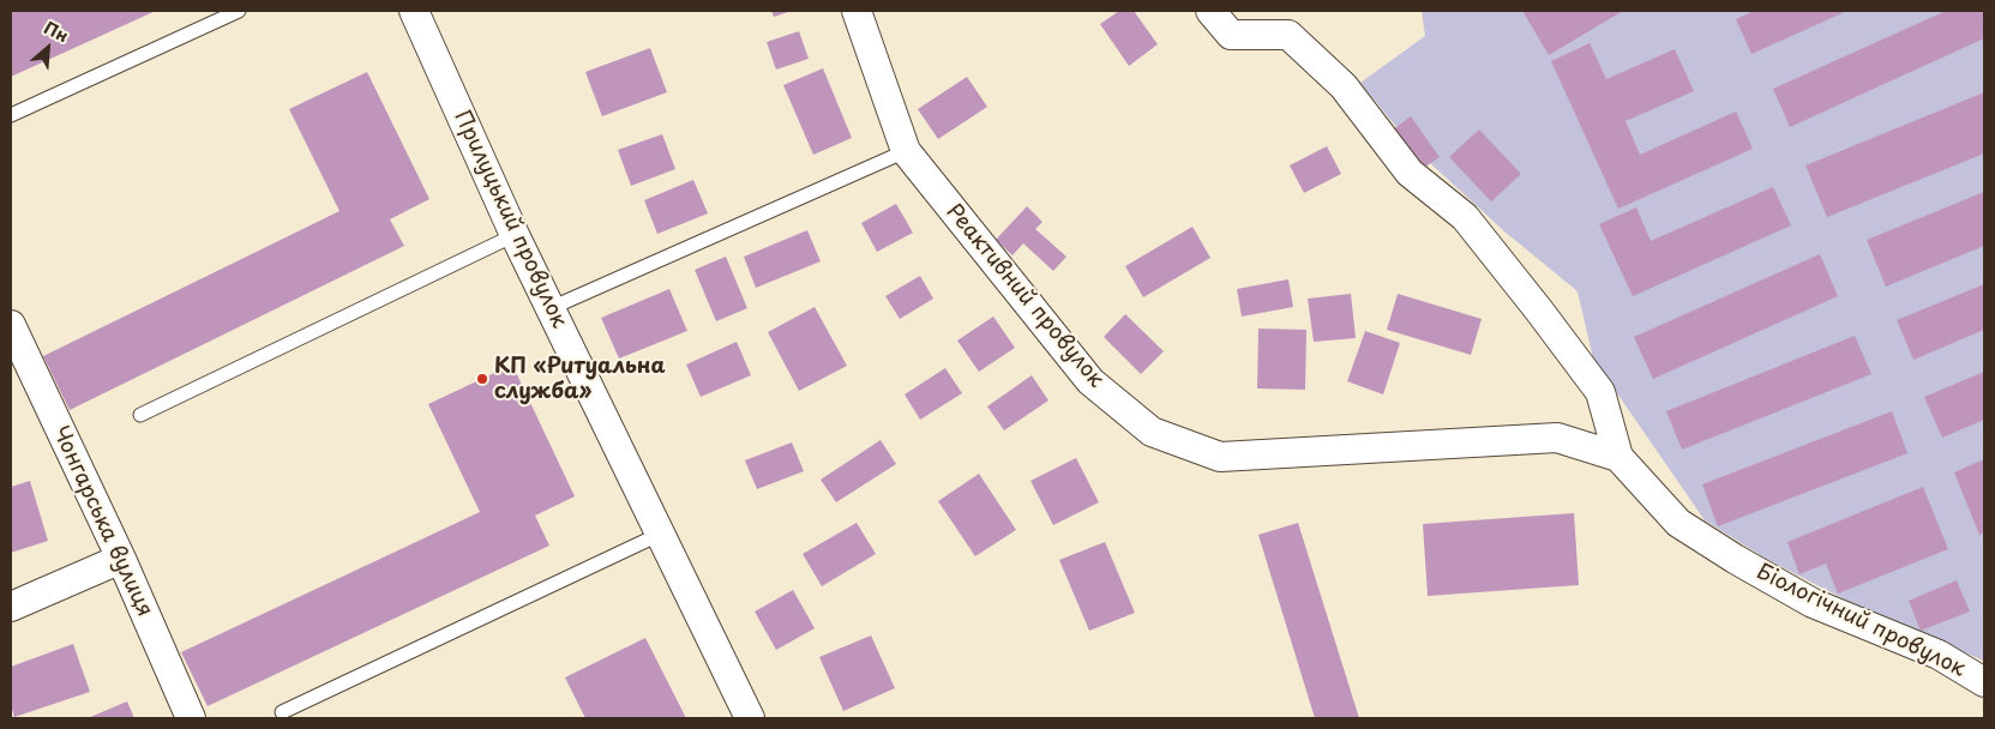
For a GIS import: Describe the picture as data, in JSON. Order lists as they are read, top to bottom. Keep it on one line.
{"streets":{"street":["Прилуцький провулок","Реактивний провулок","Чонгарська вулиця","Біологічний провулок"]},"crossings":[["Реактивний провулок","Біологічний провулок"]],"places":["КП «Ритуальна служба»"],"north":"top right"}
